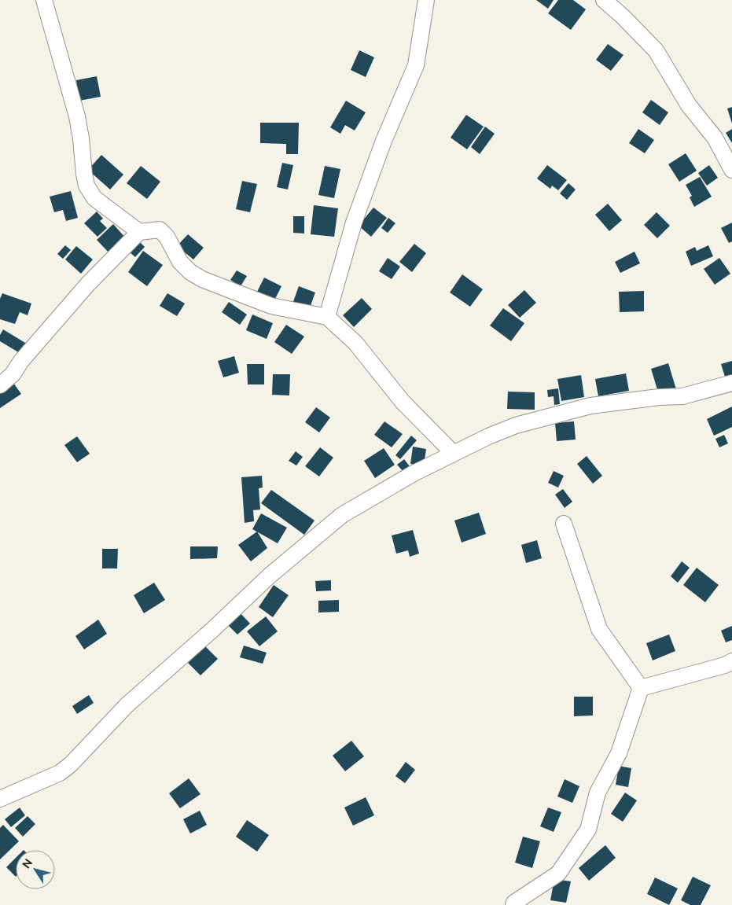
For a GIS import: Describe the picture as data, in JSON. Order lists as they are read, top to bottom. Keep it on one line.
{"north":"top left"}
